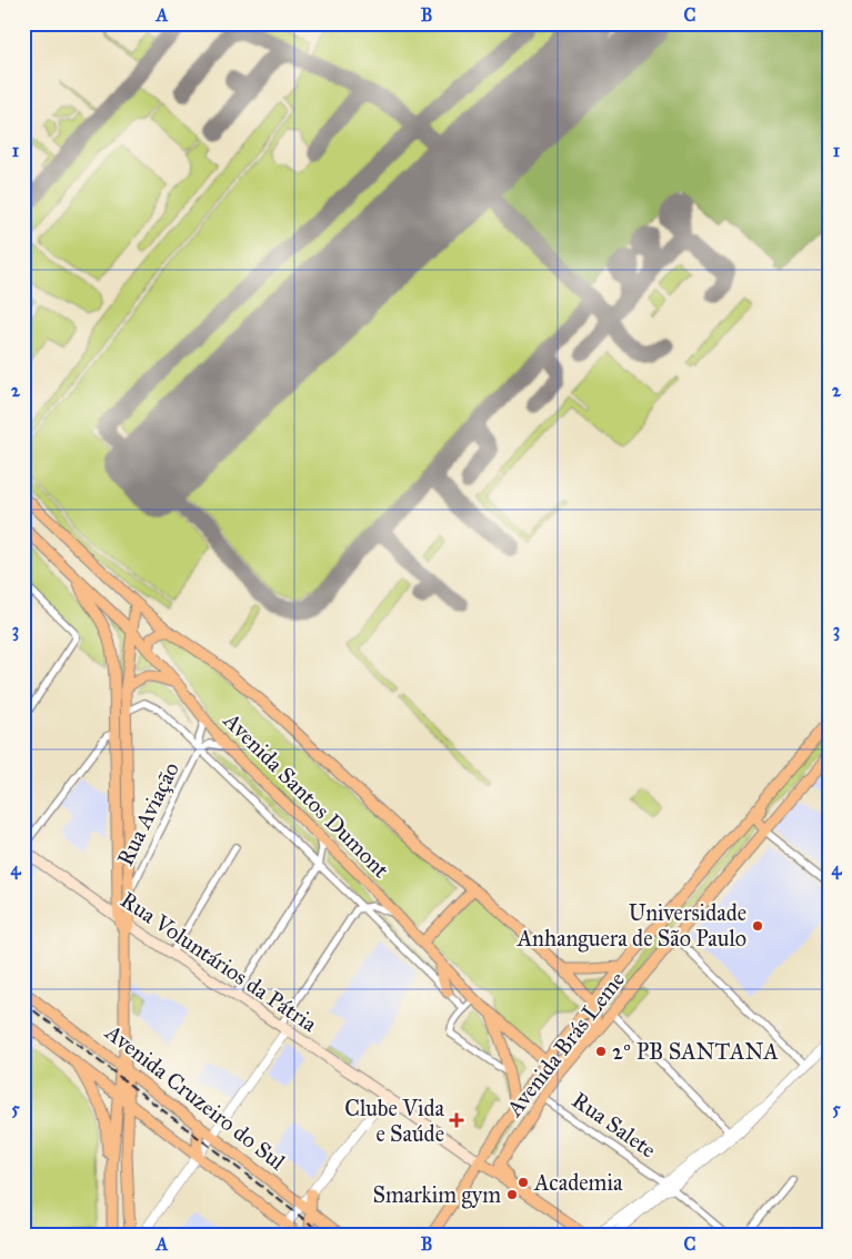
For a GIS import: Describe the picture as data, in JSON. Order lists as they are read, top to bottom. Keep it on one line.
{"streets":{"main road":["Avenida Santos Dumont","Rua Voluntários da Pátria","Avenida Brás Leme","Avenida Cruzeiro do Sul"],"street":["Rua Aviação","Rua Salete"]},"crossings":[["Avenida Santos Dumont","Rua Aviação"],["Avenida Santos Dumont","Avenida Brás Leme"],["Rua Voluntários da Pátria","Avenida Brás Leme"],["Avenida Brás Leme","Rua Salete"]],"places":{"other":["Universidade Anhanguera de São Paulo","2º PB SANTANA","Academia","Smarkim gym"],"health":["Clube Vida e Saúde"]},"grid":{"columns":["A","B","C"],"rows":["1","2","3","4","5"]}}
